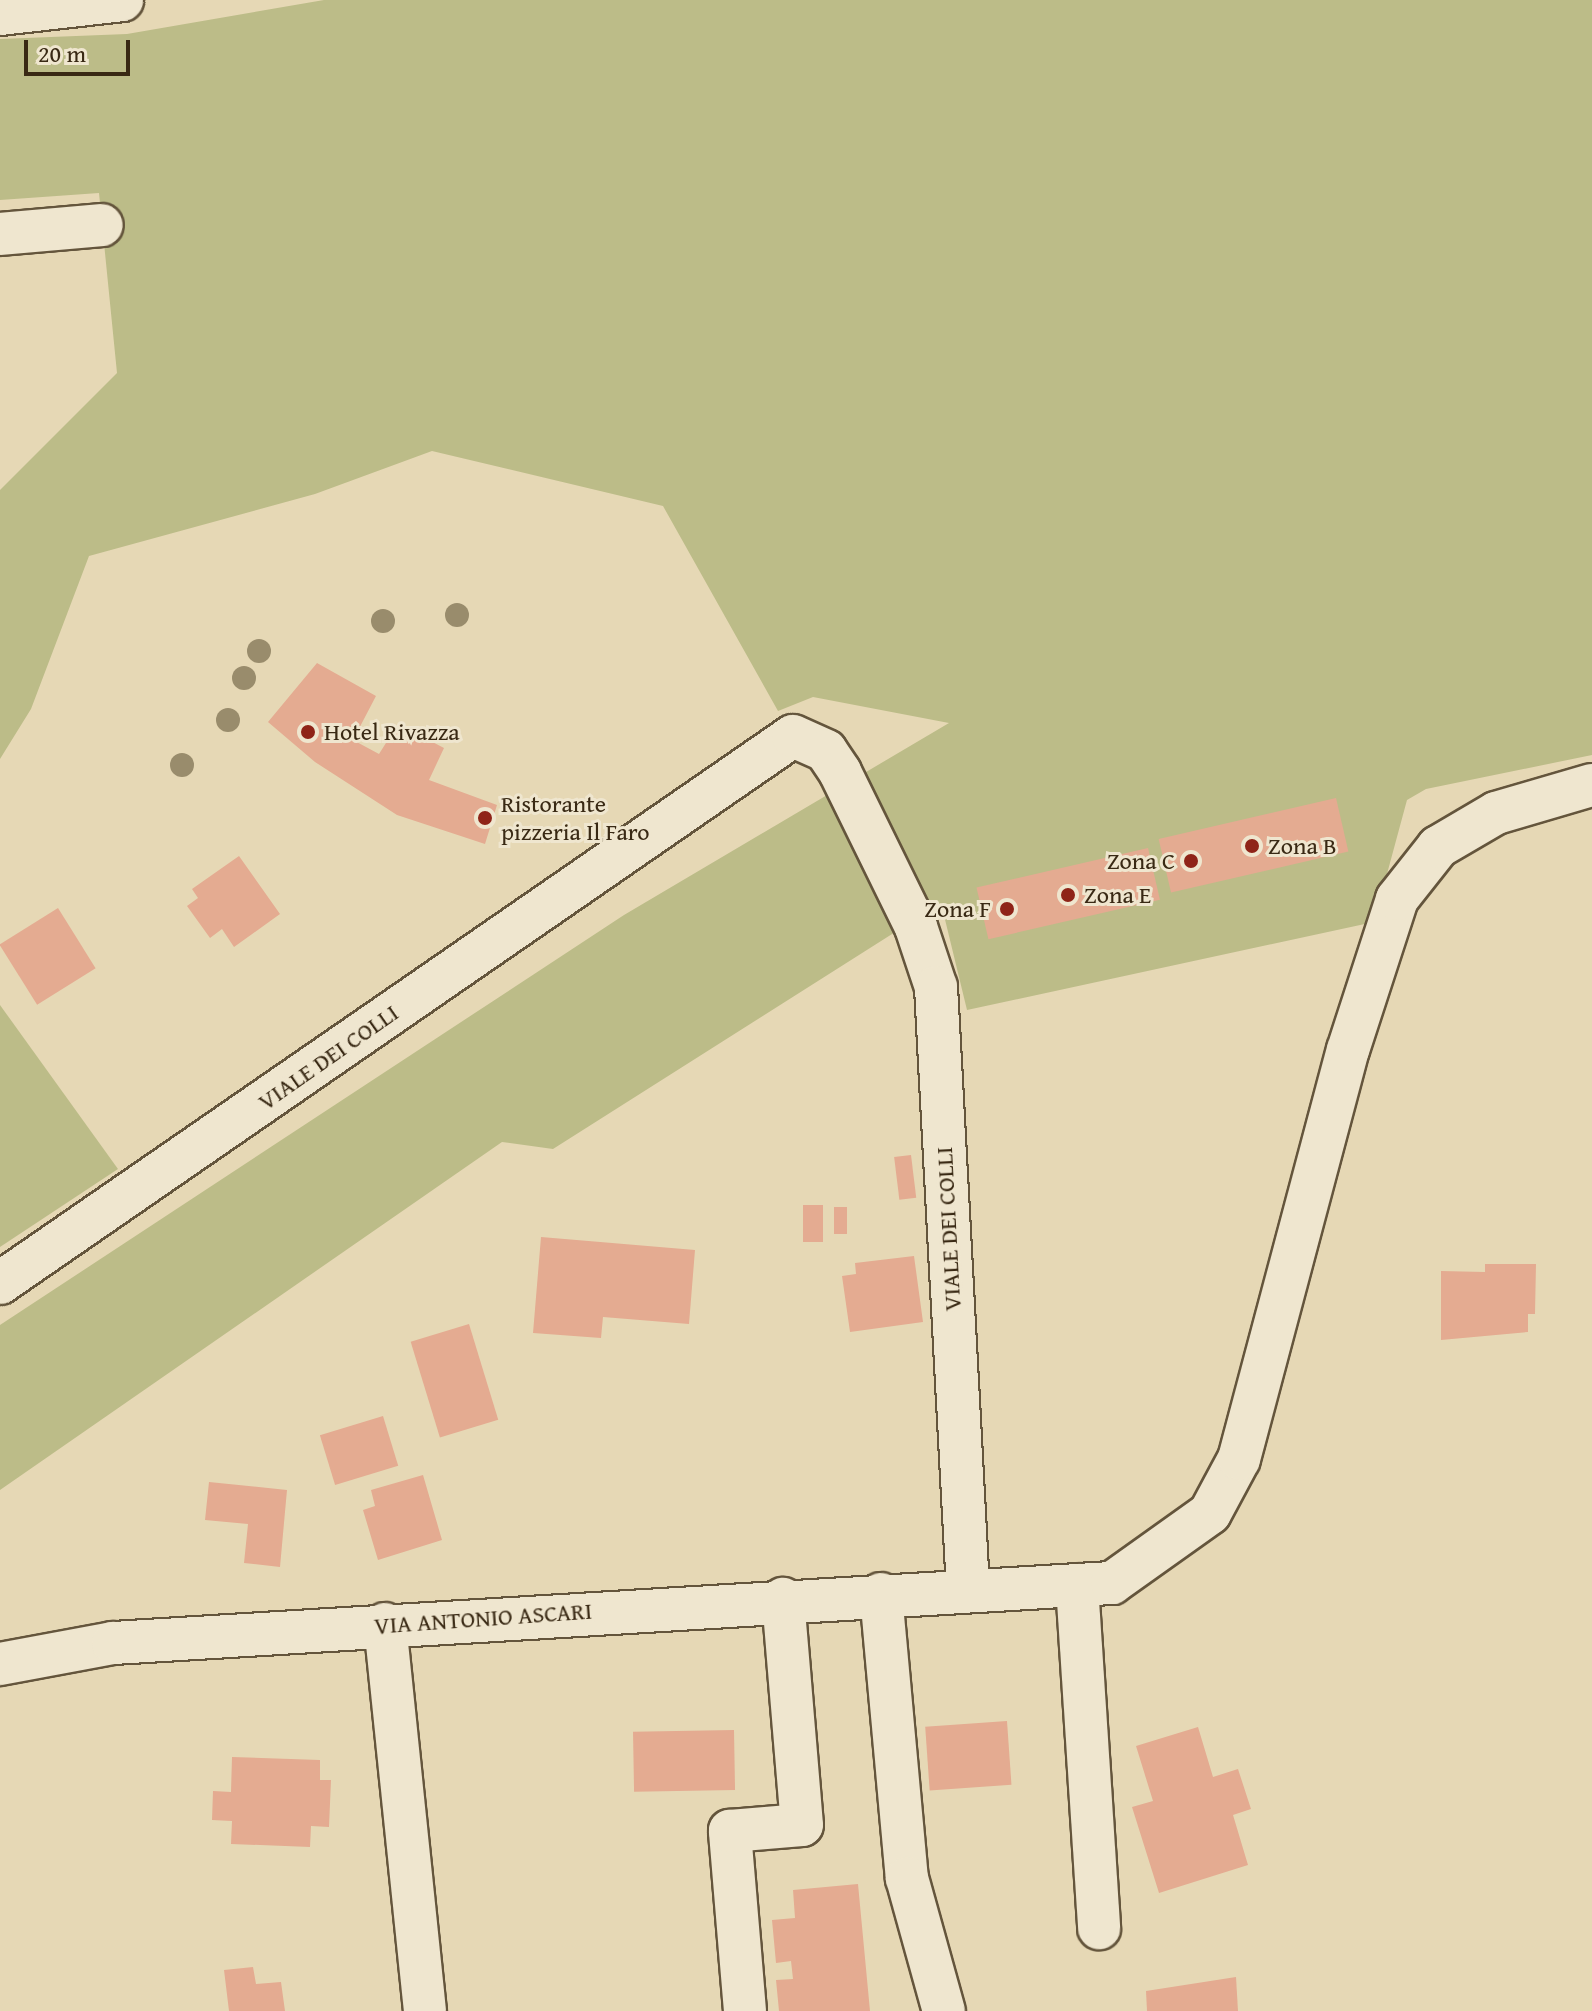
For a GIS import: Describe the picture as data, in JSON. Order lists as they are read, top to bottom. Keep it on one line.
{"streets":{"street":["VIALE DEI COLLI","VIA ANTONIO ASCARI"]},"crossings":[["VIALE DEI COLLI","VIA ANTONIO ASCARI"]],"places":["Hotel Rivazza","Ristorante pizzeria Il Faro","Zona B","Zona C","Zona E","Zona F"],"scale_bar":"20 m"}
